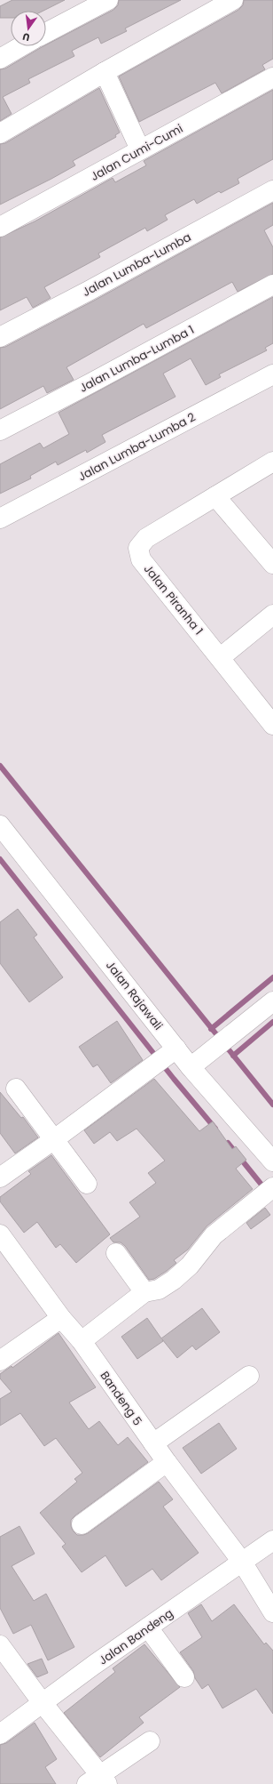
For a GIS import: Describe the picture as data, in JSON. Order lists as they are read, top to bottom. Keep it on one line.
{"streets":{"street":["Jalan Cumi-Cumi","Jalan Lumba-Lumba","Jalan Lumba-Lumba 1","Jalan Lumba-Lumba 2","Jalan Piranha 1","Jalan Rajawali","Bandeng 5","Jalan Bandeng"]},"crossings":[["Bandeng 5","Jalan Bandeng"]],"north":"bottom"}
